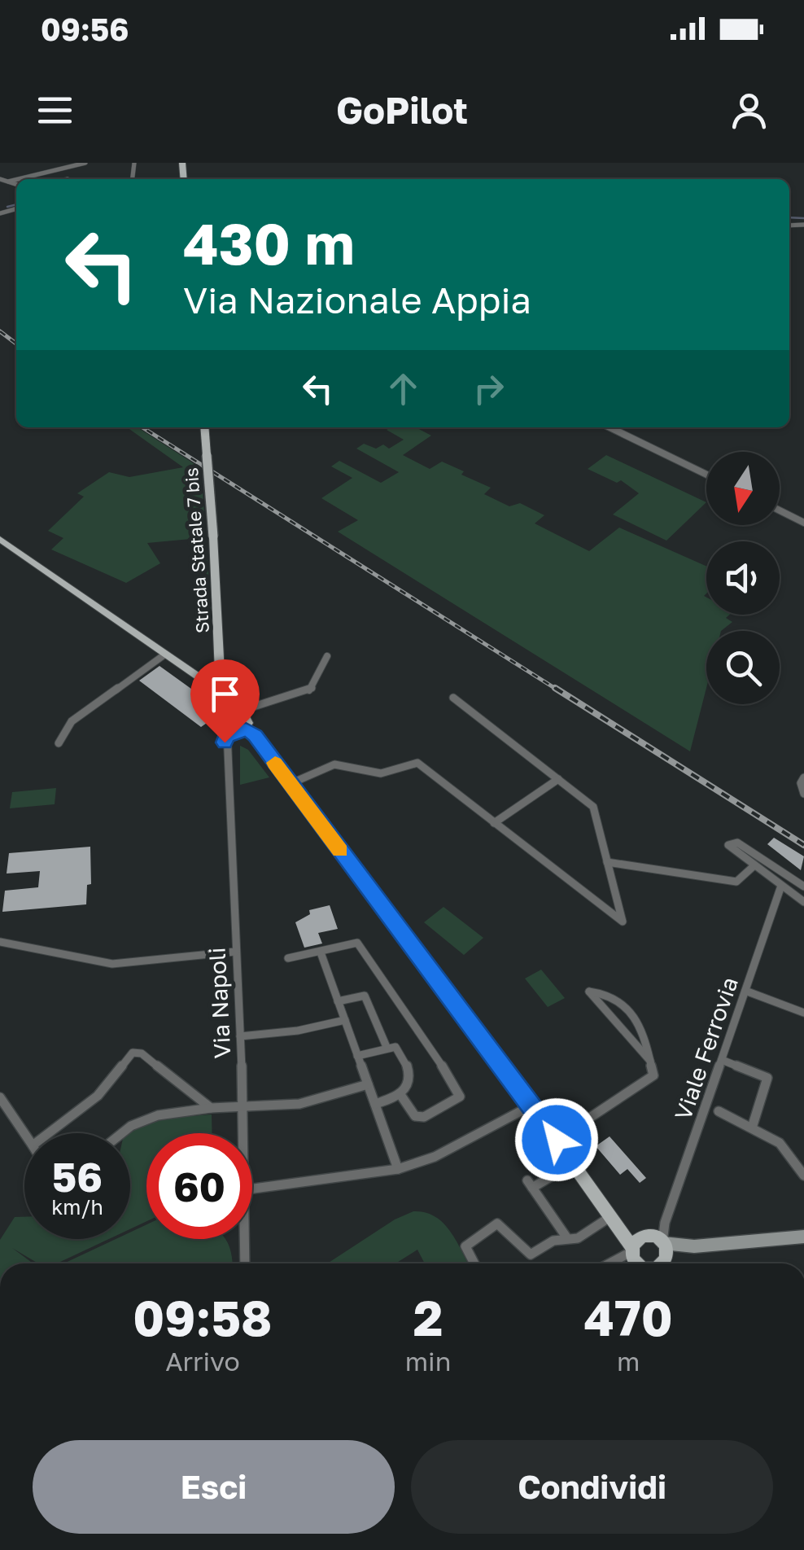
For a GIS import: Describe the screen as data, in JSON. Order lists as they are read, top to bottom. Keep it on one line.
{"streets":{"main road":["Strada Statale 7 bis"],"street":["Via Napoli","Viale Ferrovia"]},"north":"bottom","page":{"status":"09:56","header":"GoPilot","turn":["430 m","Via Nazionale Appia"],"speed":"56 km/h","limit":"60","eta":["09:58","Arrivo","2","min","470","m"],"buttons":["Esci","Condividi"]}}
